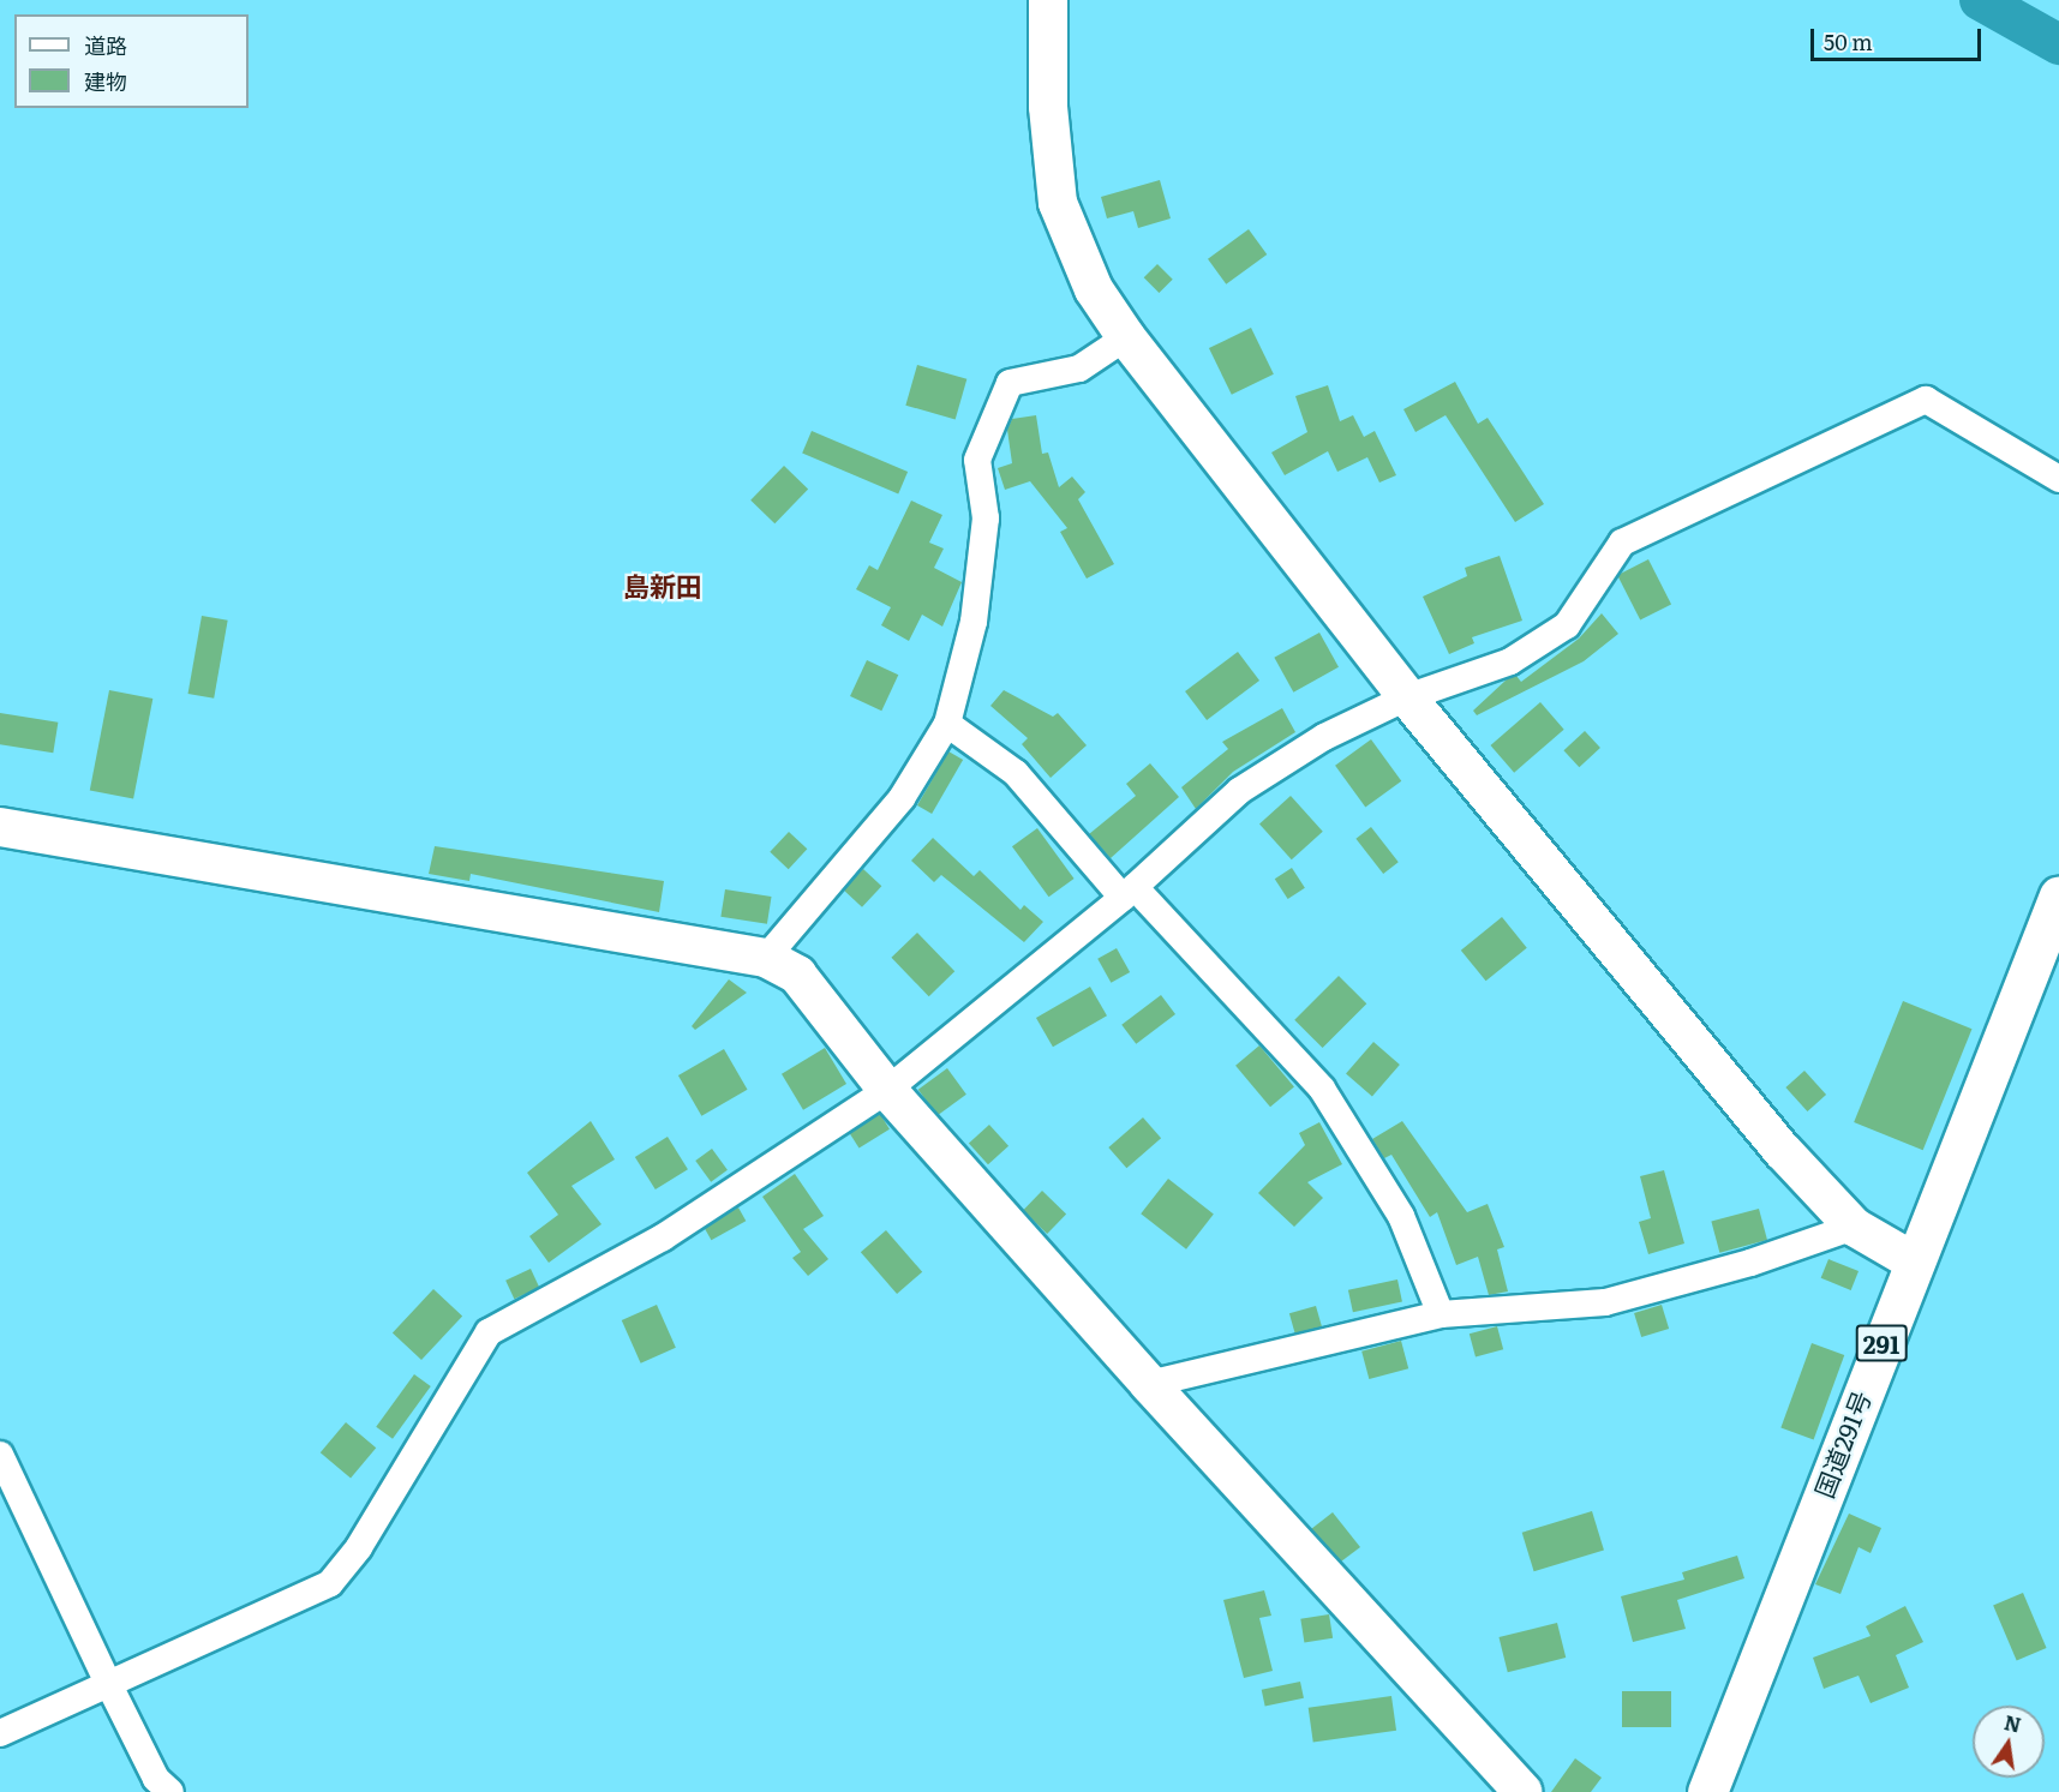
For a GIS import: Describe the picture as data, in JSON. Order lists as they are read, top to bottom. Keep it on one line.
{"streets":{"highway":["291","国道291号"]},"districts":["島新田"],"legend":["道路","建物"],"scale_bar":"50 m","north":"top"}
